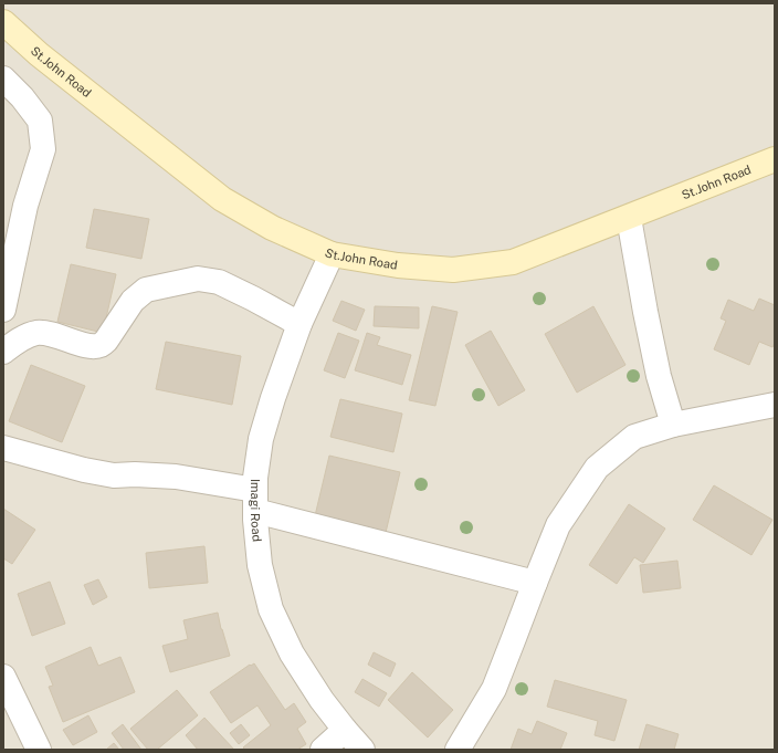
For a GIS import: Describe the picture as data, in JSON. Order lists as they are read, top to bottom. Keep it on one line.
{"streets":{"street":["St.John Road","Imagi Road"]},"crossings":[["St.John Road","Imagi Road"]]}
